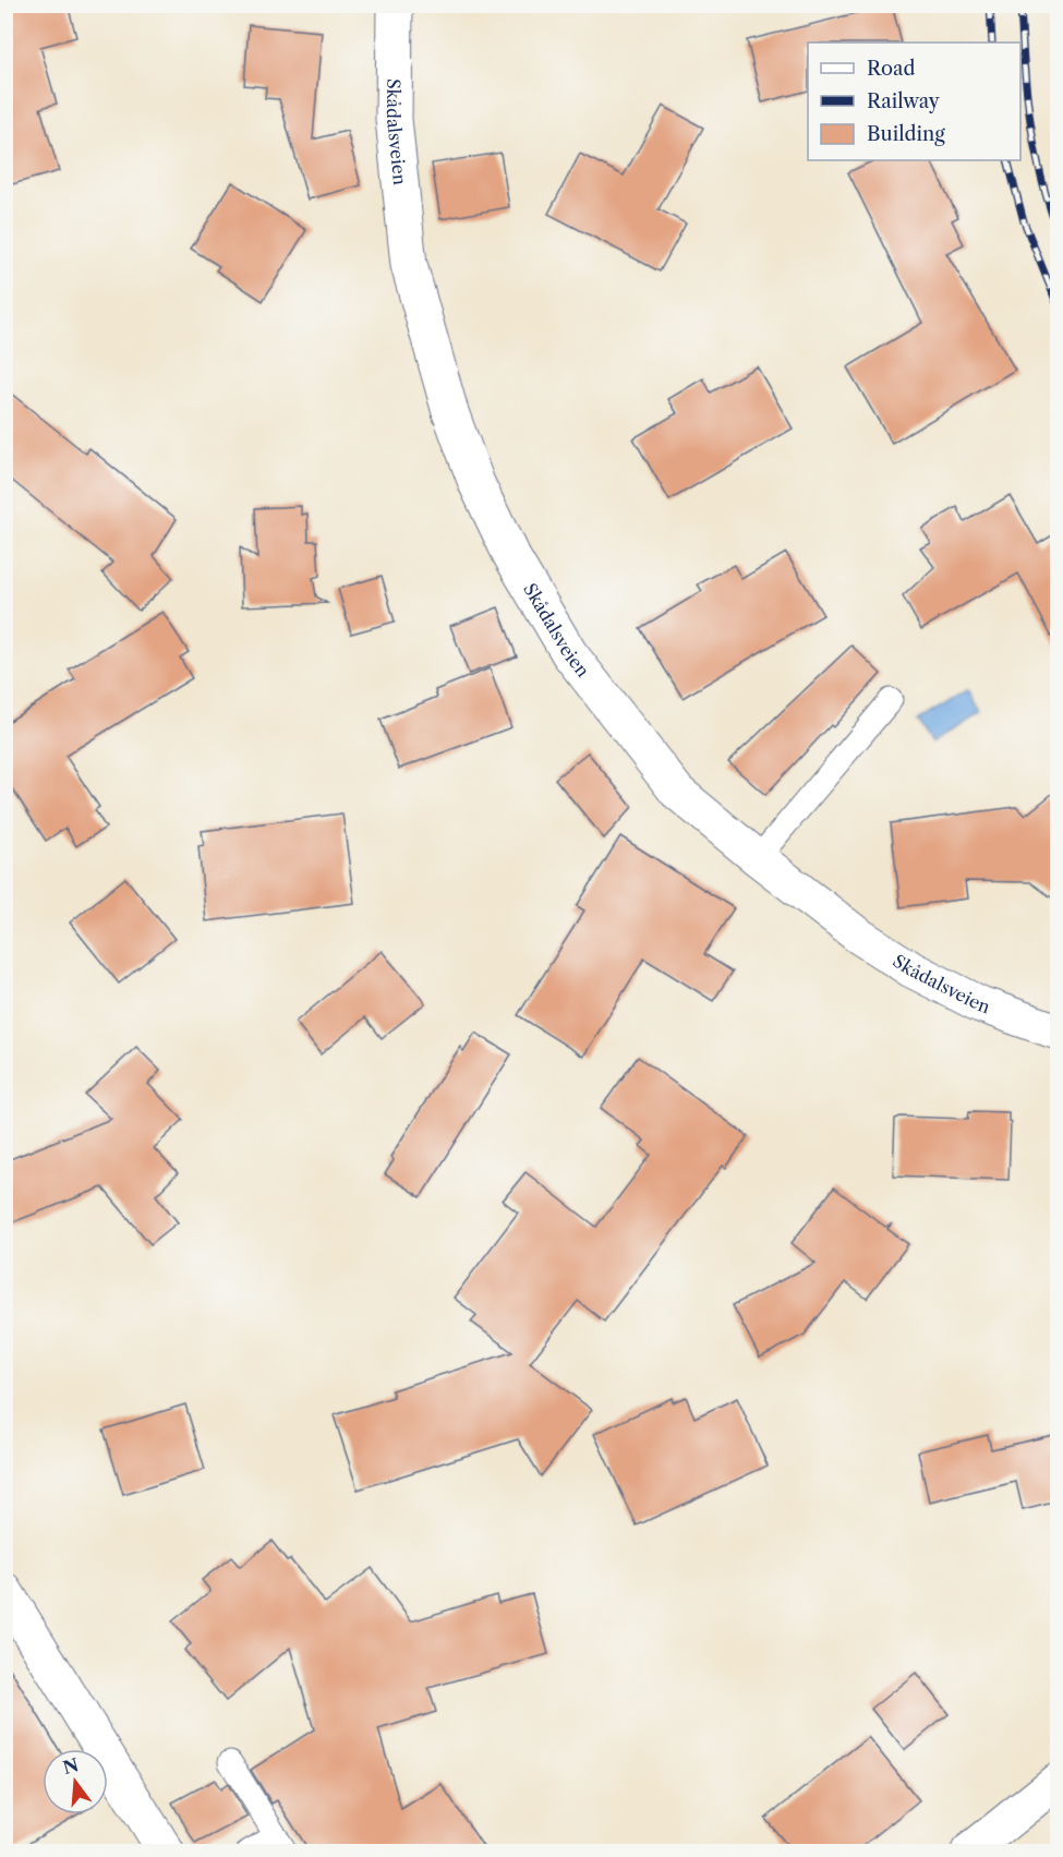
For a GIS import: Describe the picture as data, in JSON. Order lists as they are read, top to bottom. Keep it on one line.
{"streets":{"street":["Skådalsveien"]},"legend":["Road","Railway","Building"],"north":"top"}
